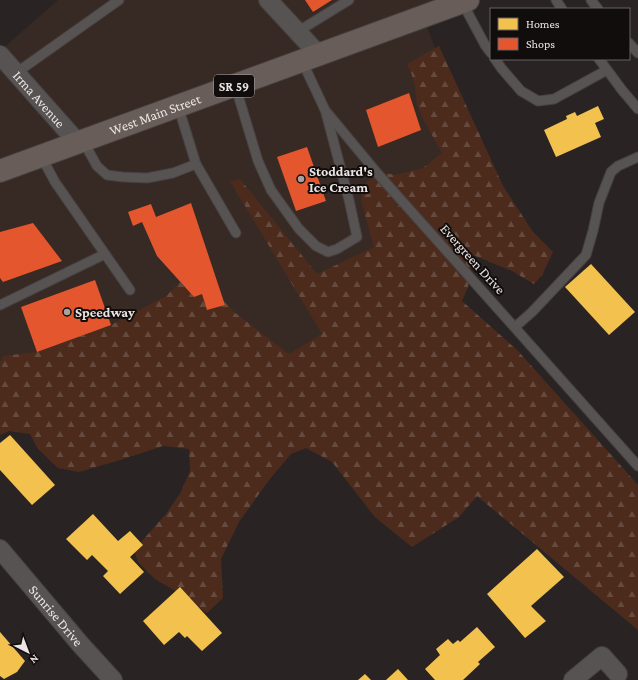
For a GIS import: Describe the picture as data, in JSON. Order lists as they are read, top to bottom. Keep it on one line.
{"streets":{"main road":["SR 59","West Main Street"],"street":["Irma Avenue","Sunrise Drive"],"lane":["Evergreen Drive"]},"crossings":[["Irma Avenue","West Main Street"],["West Main Street","Evergreen Drive"]],"places":["Stoddard's Ice Cream","Speedway"],"legend":["Homes","Shops"],"north":"bottom right"}
